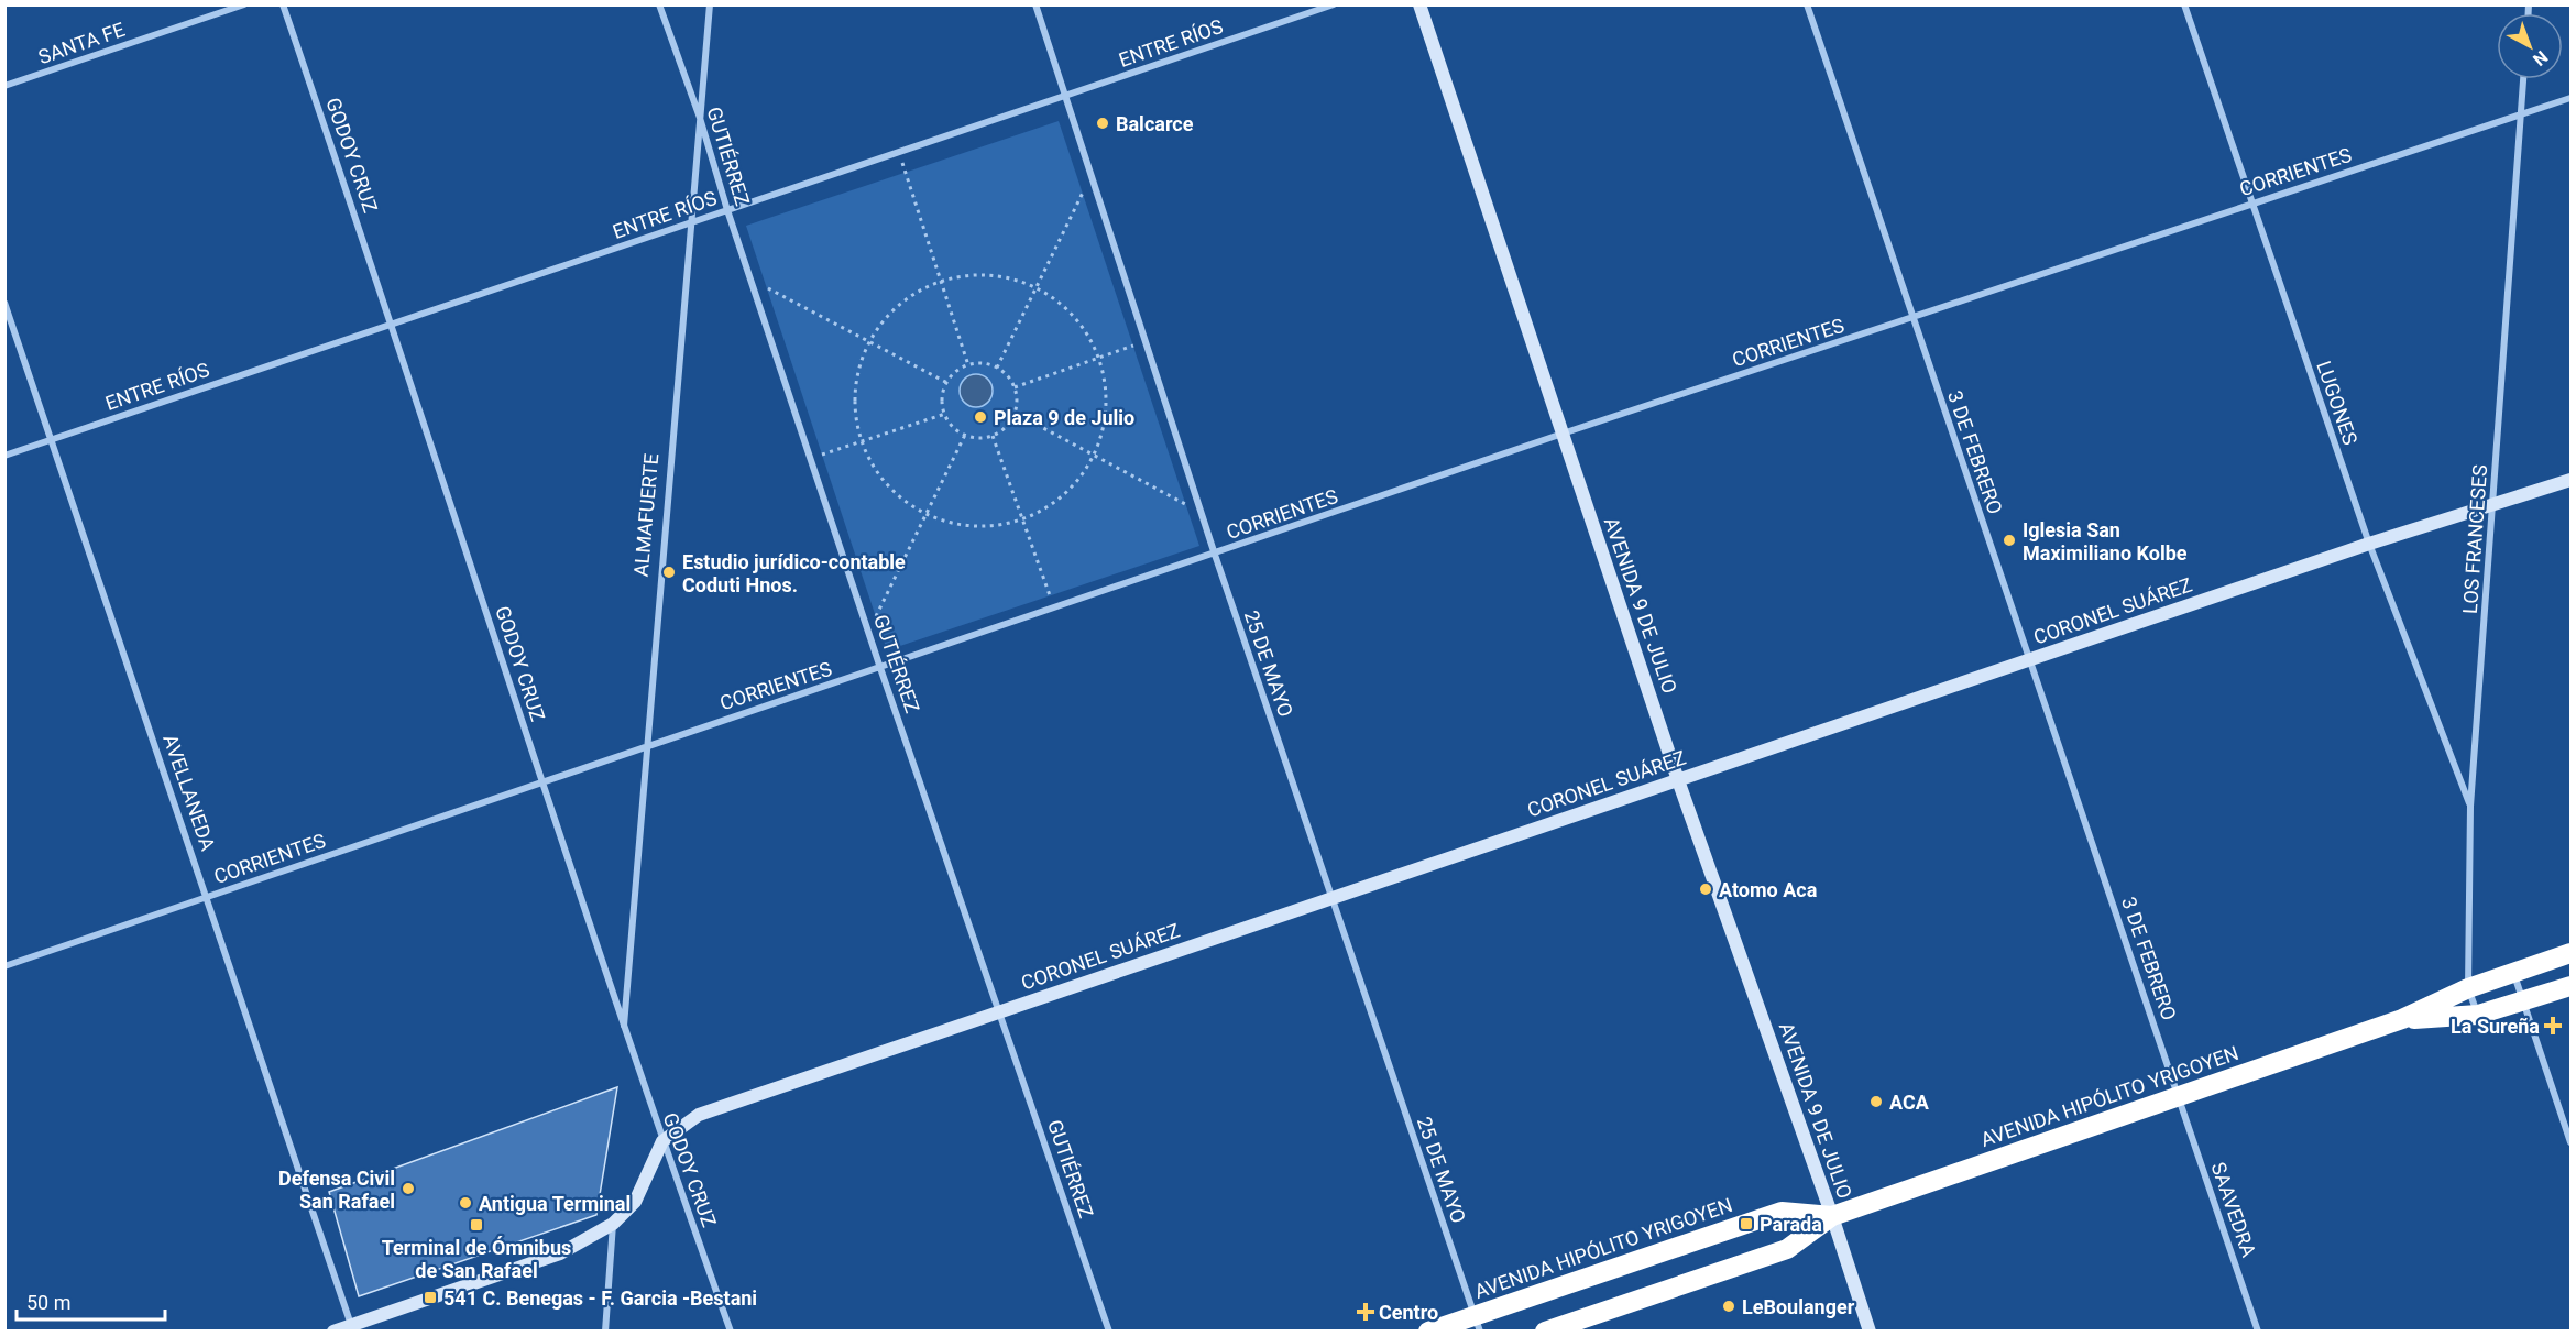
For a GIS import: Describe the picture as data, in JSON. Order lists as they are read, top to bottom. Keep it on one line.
{"streets":{"highway":["AVENIDA HIPÓLITO YRIGOYEN"],"street":["SANTA FE","ENTRE RÍOS","GODOY CRUZ","GUTIÉRREZ","CORRIENTES","LUGONES","3 DE FEBRERO","ALMAFUERTE","LOS FRANCESES","AVENIDA 9 DE JULIO","CORONEL SUÁREZ","25 DE MAYO","AVELLANEDA","SAAVEDRA"]},"crossings":[["ENTRE RÍOS","GODOY CRUZ"],["ENTRE RÍOS","GUTIÉRREZ"],["ENTRE RÍOS","ALMAFUERTE"],["ENTRE RÍOS","25 DE MAYO"],["ENTRE RÍOS","AVELLANEDA"],["GODOY CRUZ","CORRIENTES"],["GODOY CRUZ","ALMAFUERTE"],["GODOY CRUZ","CORONEL SUÁREZ"],["GUTIÉRREZ","CORRIENTES"],["GUTIÉRREZ","ALMAFUERTE"],["GUTIÉRREZ","CORONEL SUÁREZ"],["CORRIENTES","LUGONES"],["CORRIENTES","3 DE FEBRERO"],["CORRIENTES","ALMAFUERTE"],["CORRIENTES","LOS FRANCESES"],["CORRIENTES","AVENIDA 9 DE JULIO"],["CORRIENTES","25 DE MAYO"],["CORRIENTES","AVELLANEDA"],["LUGONES","LOS FRANCESES"],["LUGONES","CORONEL SUÁREZ"],["3 DE FEBRERO","CORONEL SUÁREZ"],["3 DE FEBRERO","AVENIDA HIPÓLITO YRIGOYEN"],["3 DE FEBRERO","SAAVEDRA"],["LOS FRANCESES","CORONEL SUÁREZ"],["LOS FRANCESES","AVENIDA HIPÓLITO YRIGOYEN"],["AVENIDA 9 DE JULIO","CORONEL SUÁREZ"],["AVENIDA 9 DE JULIO","AVENIDA HIPÓLITO YRIGOYEN"],["CORONEL SUÁREZ","25 DE MAYO"],["25 DE MAYO","AVENIDA HIPÓLITO YRIGOYEN"],["AVENIDA HIPÓLITO YRIGOYEN","SAAVEDRA"]],"places":{"other":["Balcarce","Plaza 9 de Julio","Iglesia San Maximiliano Kolbe","Estudio jurídico-contable Coduti Hnos.","Atomo Aca","ACA","Defensa Civil San Rafael","Antigua Terminal","LeBoulanger"],"health":["La Sureña","Centro"],"transit":["Parada","Terminal de Ómnibus de San Rafael","541 C. Benegas - F. Garcia -Bestani"]},"scale_bar":"50 m","north":"bottom right"}
